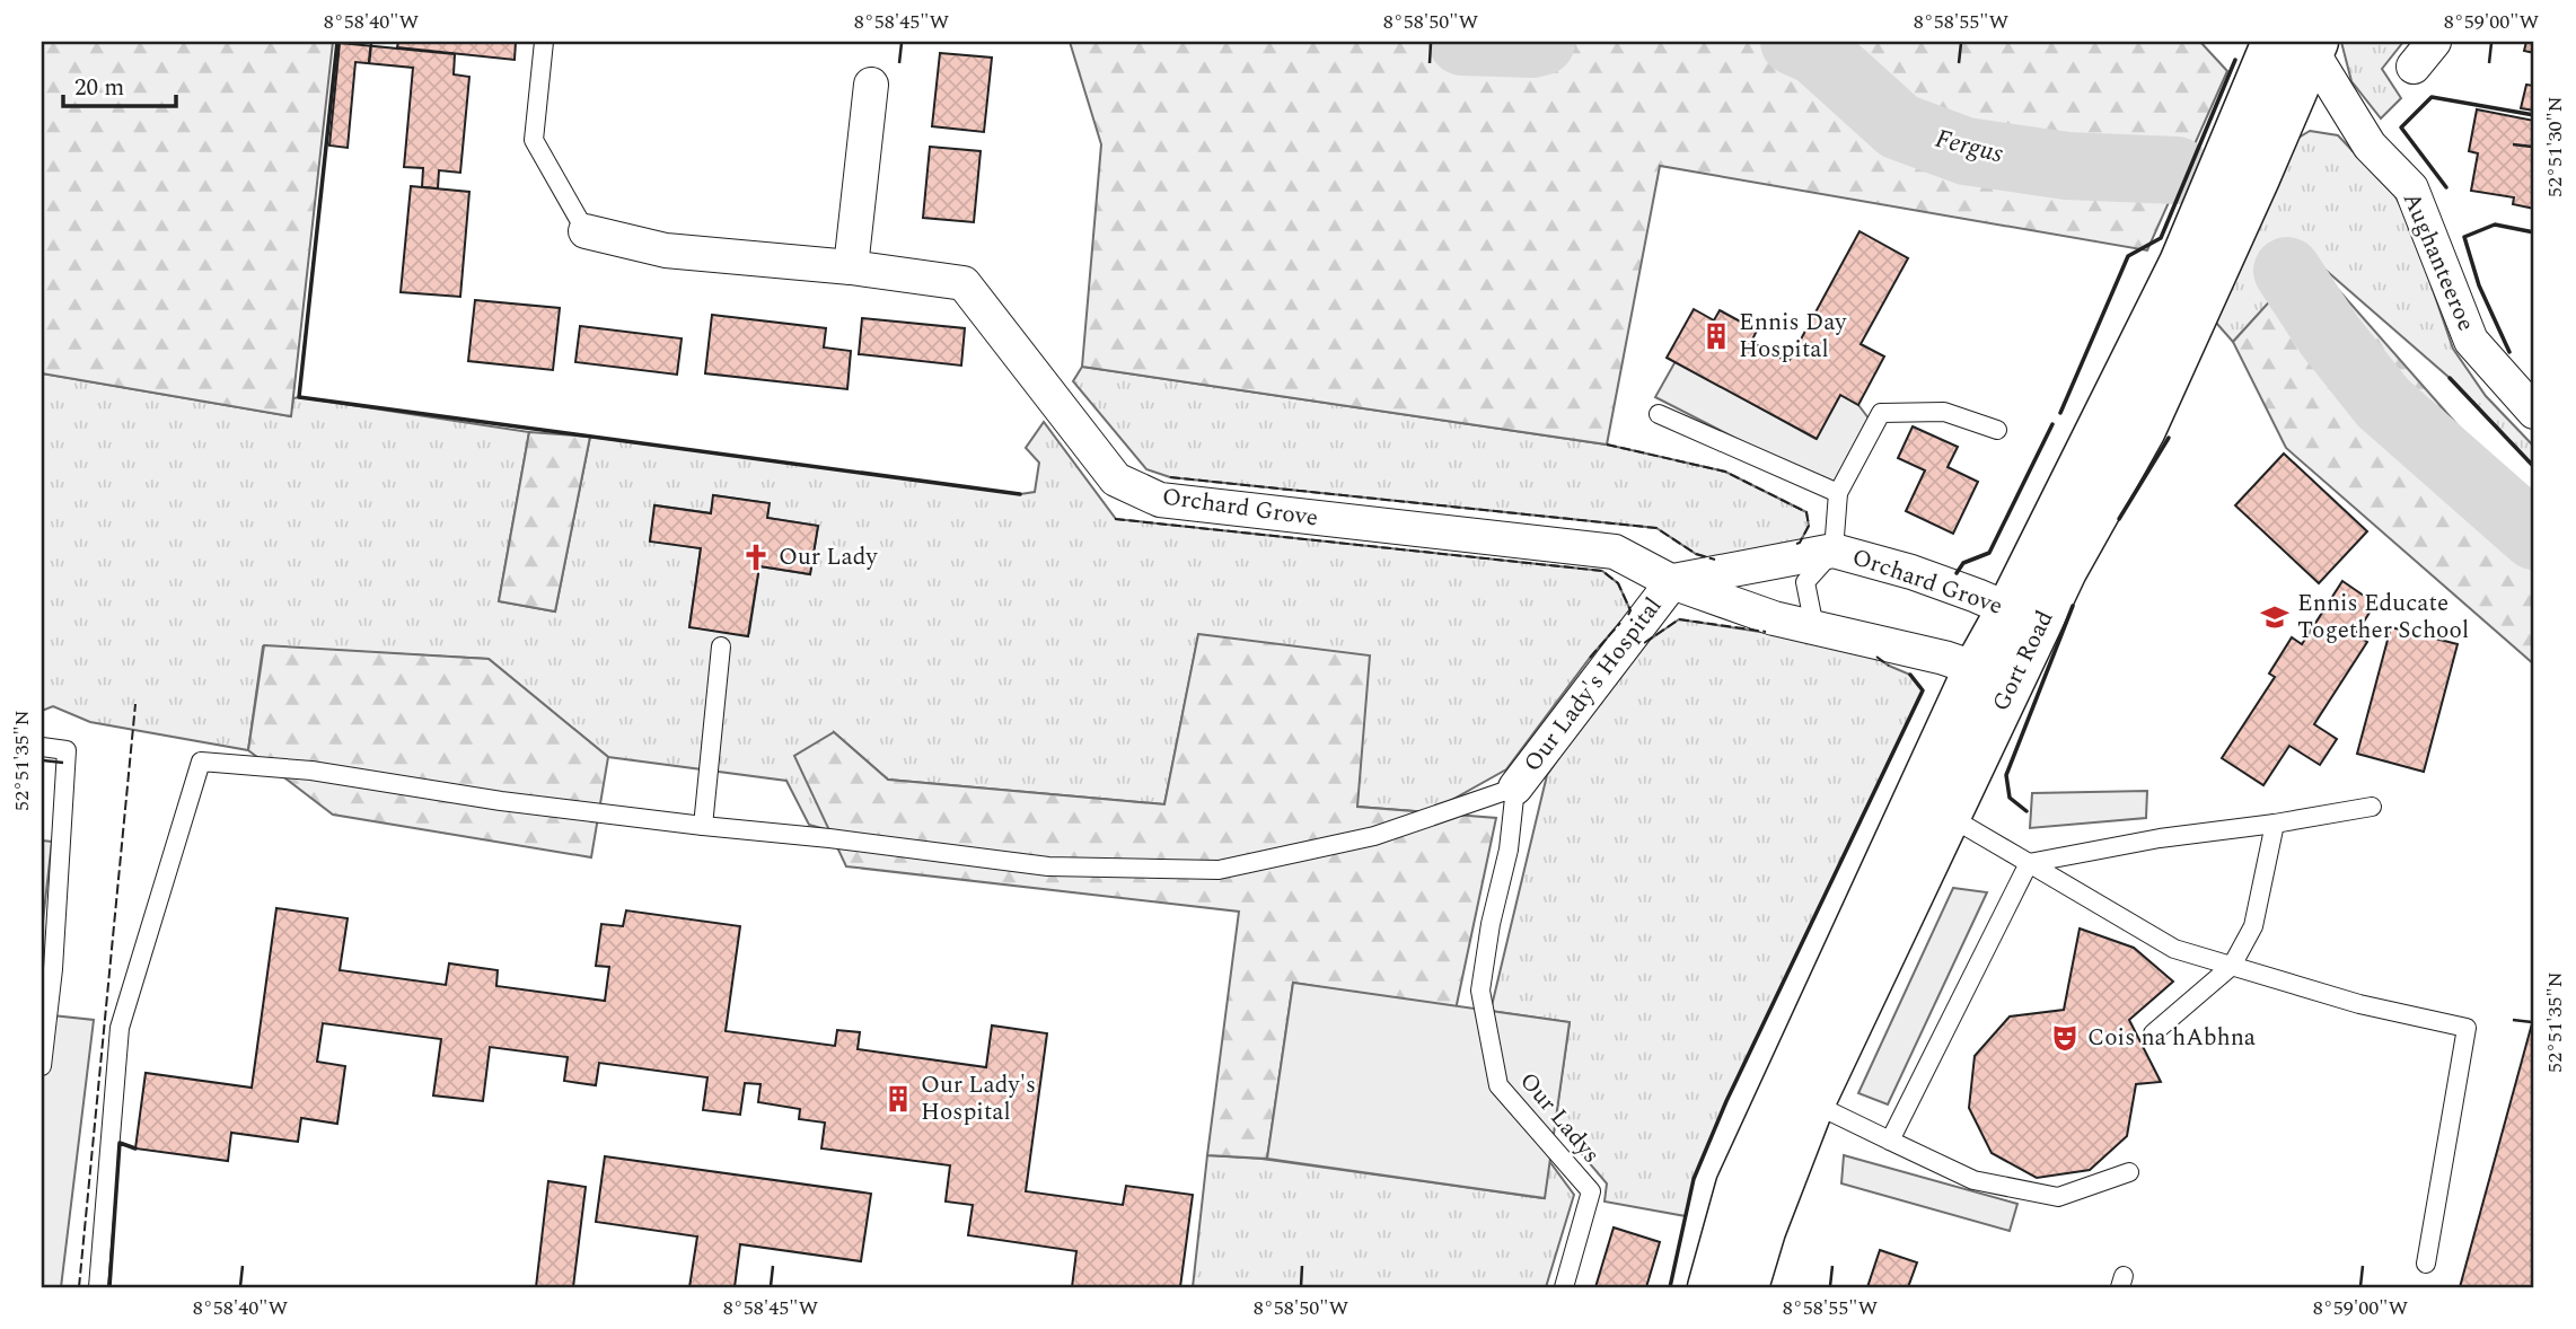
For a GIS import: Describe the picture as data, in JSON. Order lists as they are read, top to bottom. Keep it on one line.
{"streets":{"main road":["Gort Road"],"street":["Aughanteeroe","Orchard Grove","Our Lady's Hospital"],"lane":["Our Ladys"]},"crossings":[["Aughanteeroe","Gort Road"],["Orchard Grove","Gort Road"],["Orchard Grove","Our Lady's Hospital"],["Our Lady's Hospital","Our Ladys"]],"water":["Fergus"],"places":{"building":["Ennis Day Hospital","Our Lady's Hospital"],"church":["Our Lady"],"school or university":["Ennis Educate Together School"],"theatre":["Cois na hAbhna"]},"scale_bar":"20 m","coordinates":["8°58'40\"W","8°58'45\"W","8°58'50\"W","8°58'55\"W","8°59'00\"W","52°51'30\"N","52°51'35\"N"]}
